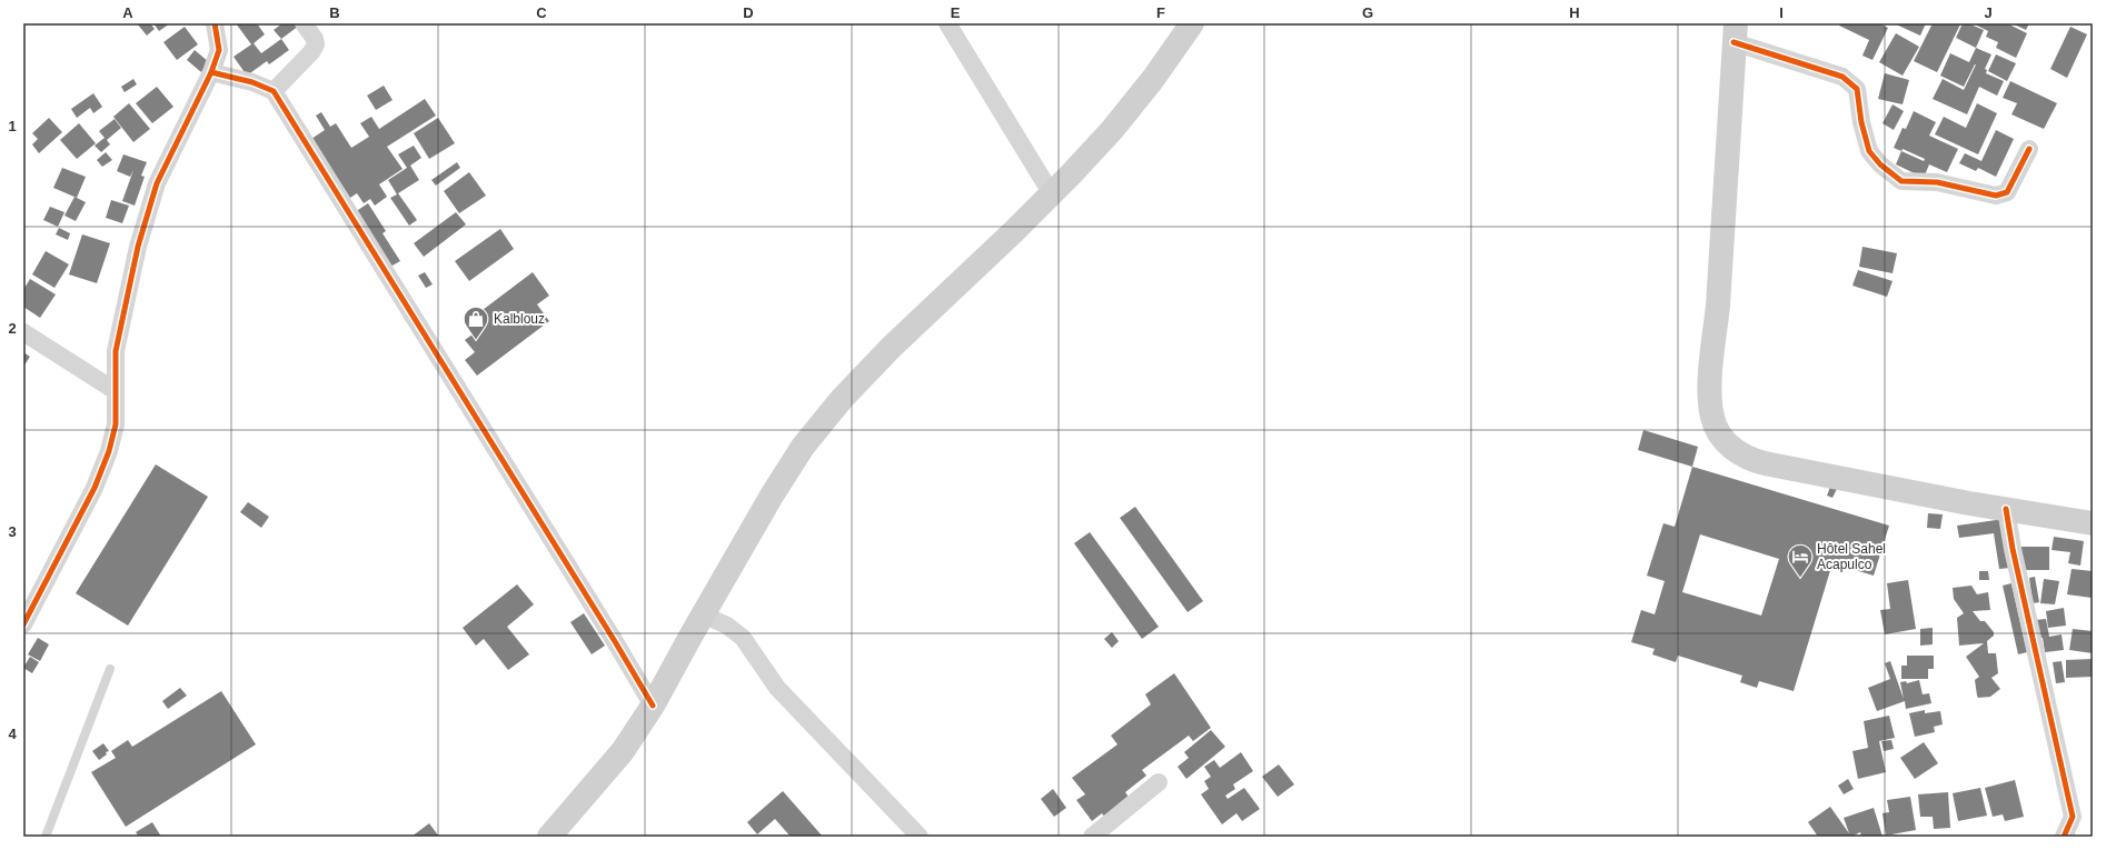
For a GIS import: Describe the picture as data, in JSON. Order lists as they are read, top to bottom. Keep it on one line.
{"places":{"shop":["Kalblouz"],"hotel":["Hôtel Sahel Acapulco"]},"grid":{"columns":["A","B","C","D","E","F","G","H","I","J"],"rows":["1","2","3","4"]}}
